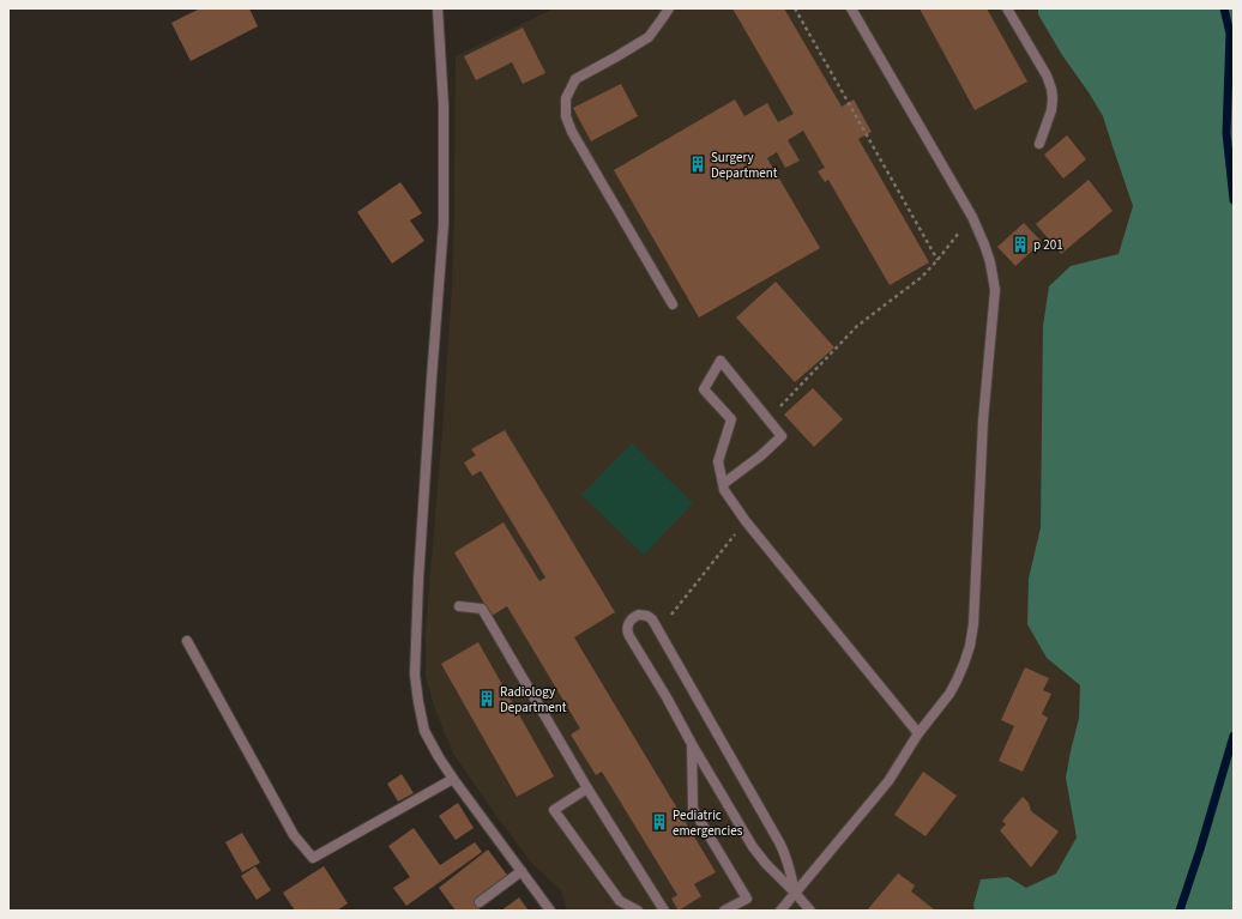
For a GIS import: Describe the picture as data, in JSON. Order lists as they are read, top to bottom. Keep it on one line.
{"places":{"building":["Surgery Department","p 201","Radiology Department","Pediatric emergencies"]}}
